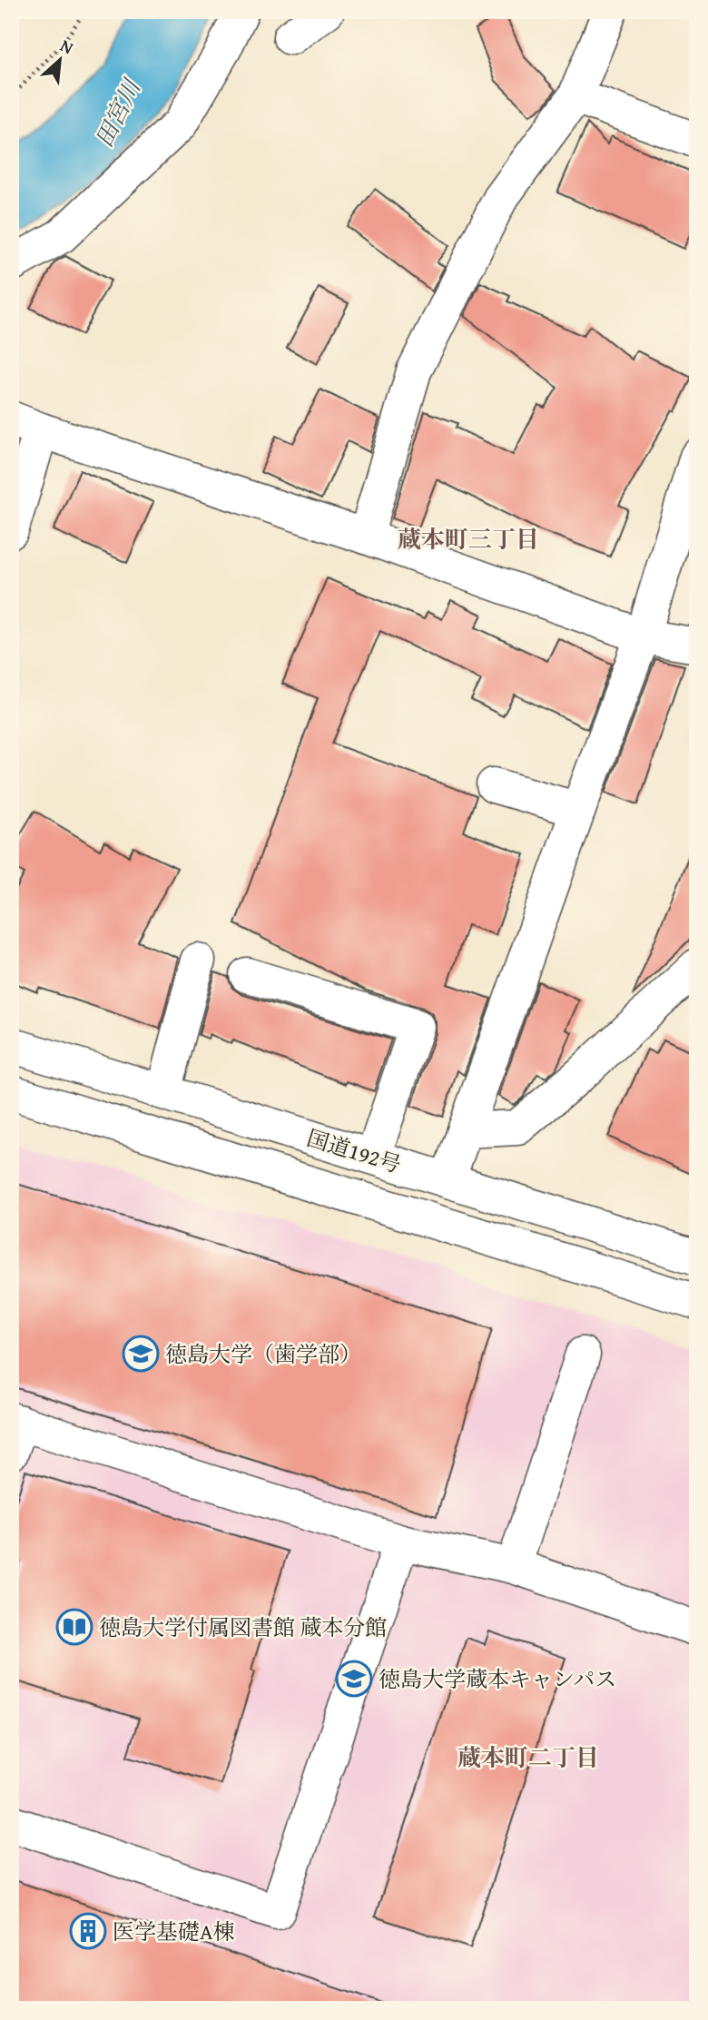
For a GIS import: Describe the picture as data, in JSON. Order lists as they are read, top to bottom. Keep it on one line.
{"streets":{"main road":["国道192号"]},"districts":["蔵本町三丁目","蔵本町二丁目"],"water":["田宮川"],"places":{"school or university":["徳島大学（歯学部）","徳島大学蔵本キャンパス"],"library":["徳島大学付属図書館 蔵本分館"],"building":["医学基礎A棟"]},"north":"top right"}
